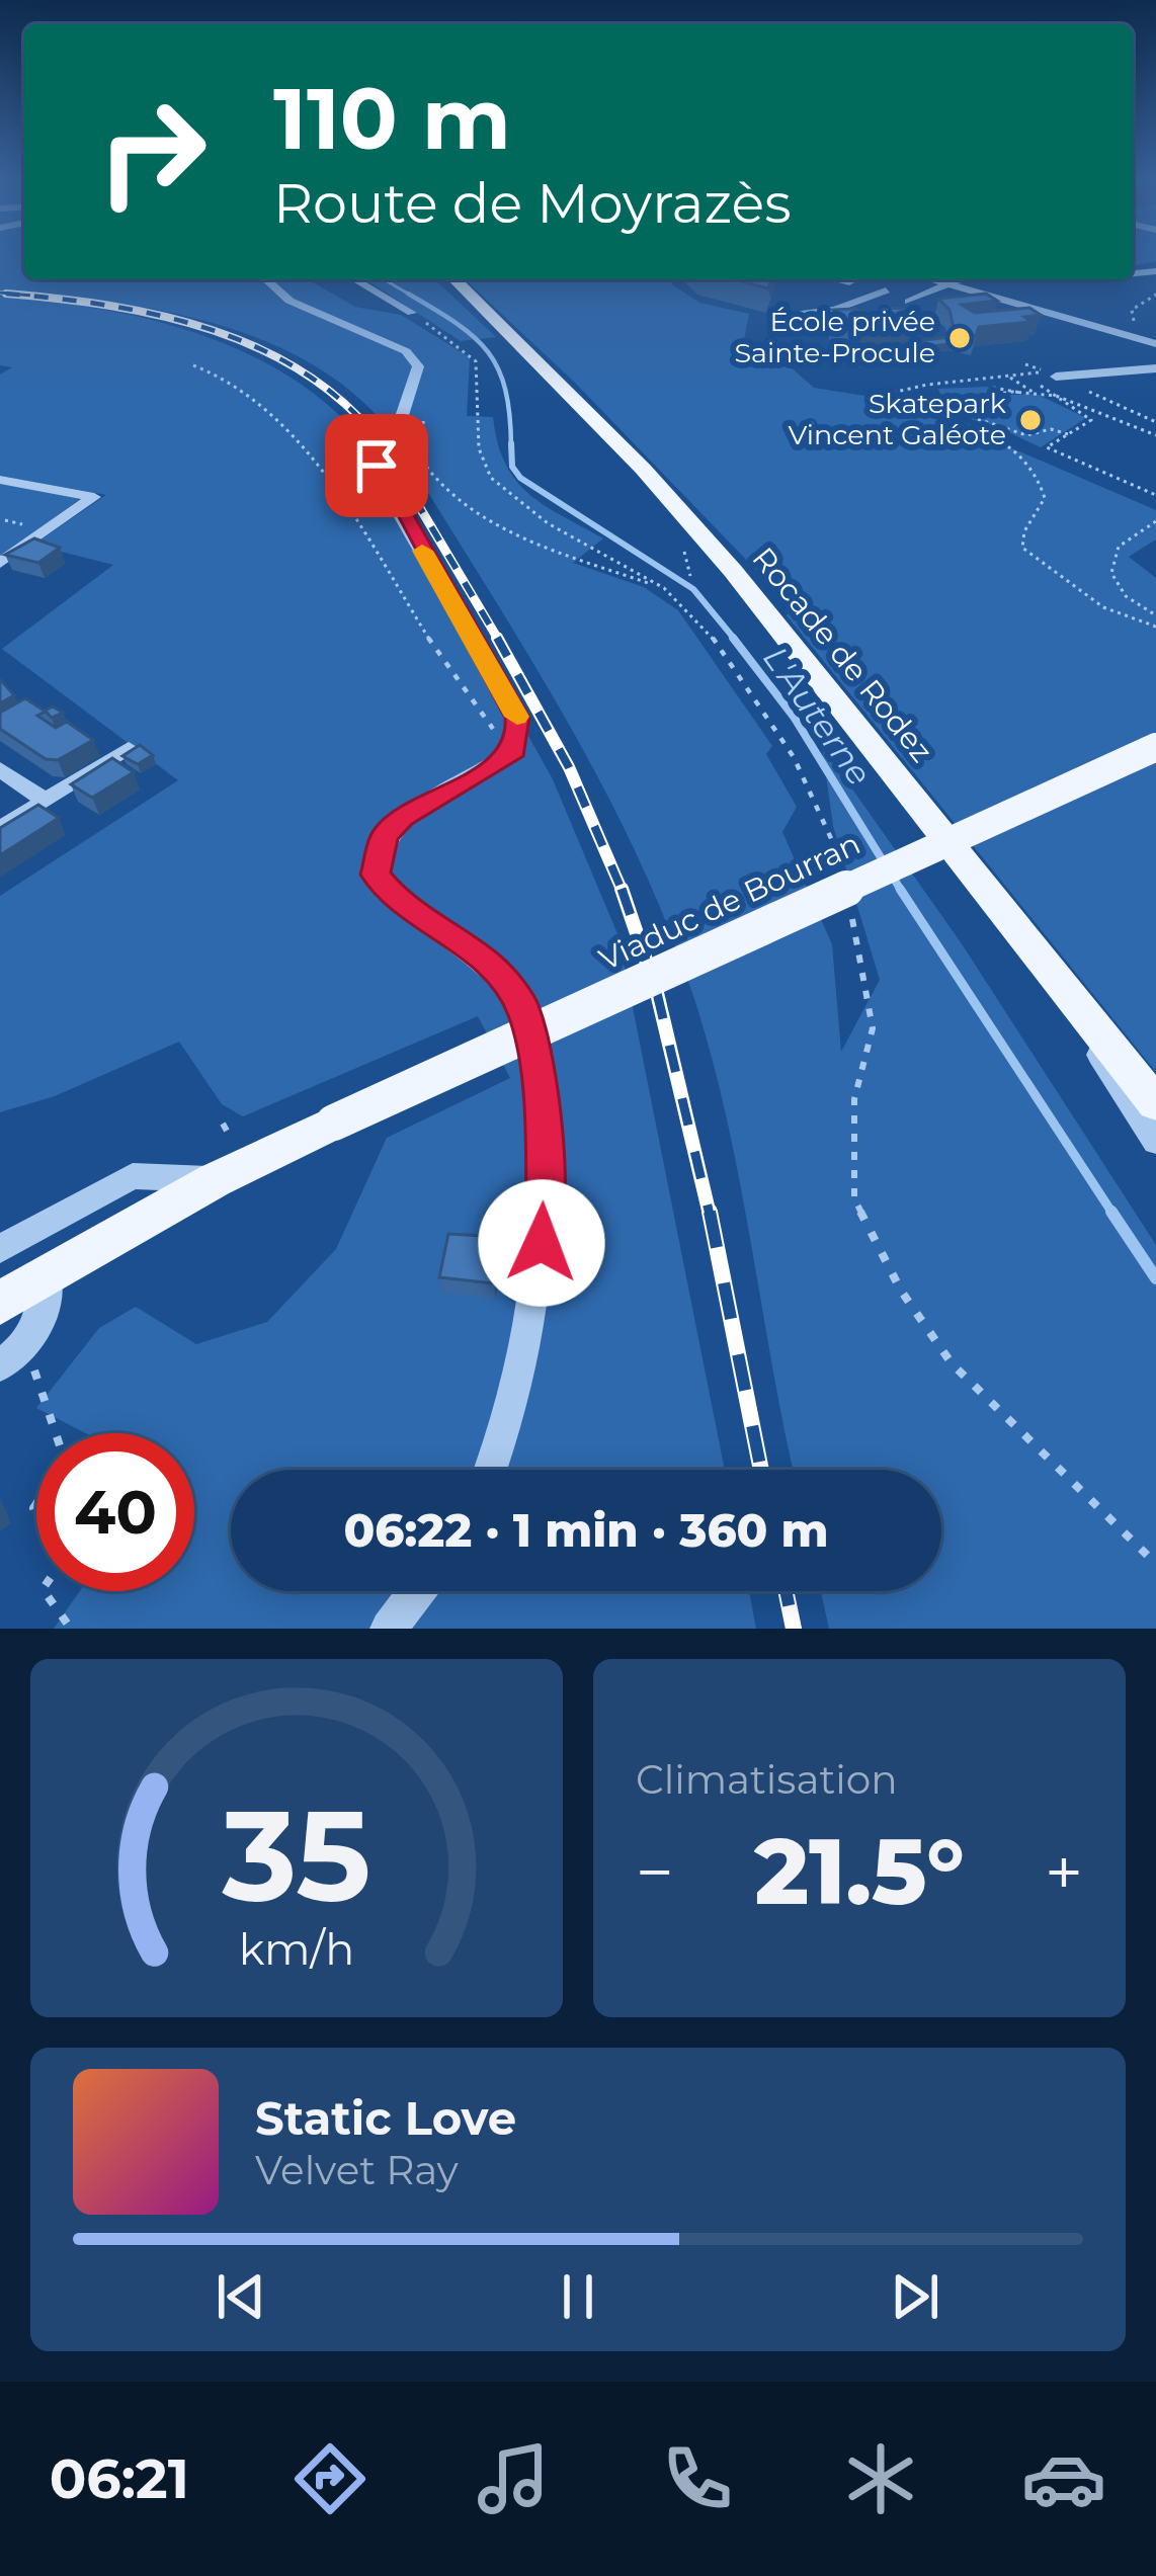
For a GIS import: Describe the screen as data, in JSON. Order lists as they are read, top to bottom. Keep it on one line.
{"streets":{"main road":["Rocade de Rodez","Viaduc de Bourran"]},"water":["L'Auterne"],"places":["École privée Sainte-Procule","Skatepark Vincent Galéote"],"page":{"turn":["110 m","Route de Moyrazès"],"limit":"40","trip":"06:22 · 1 min · 360 m","tile":"Climatisation","heat":["−","21.5°","+"],"song":["Static Love","Velvet Ray"],"tabs":"06:21","gauge":["35","km/h"]}}
